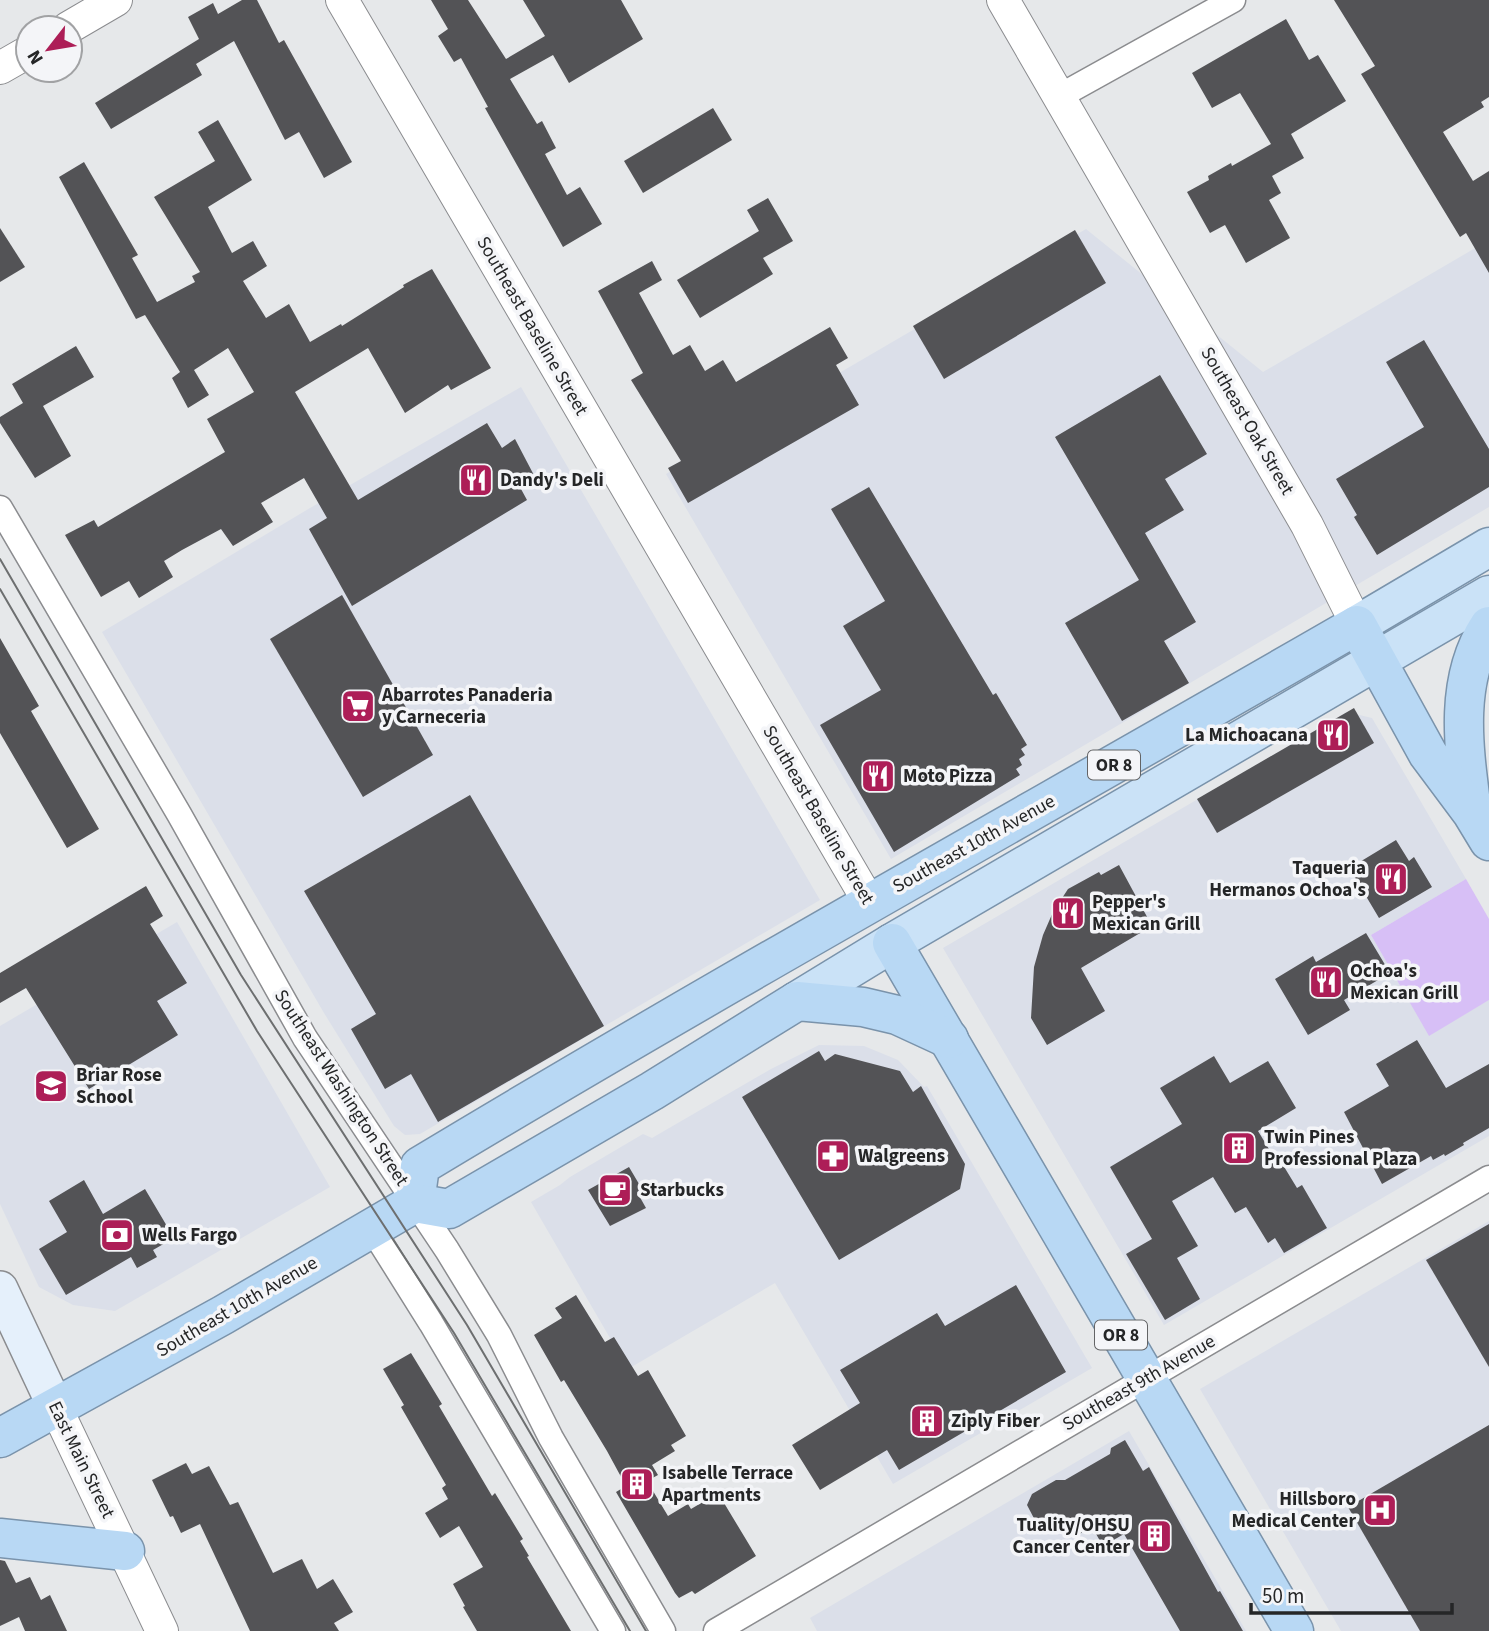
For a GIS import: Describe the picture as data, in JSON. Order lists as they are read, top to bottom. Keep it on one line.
{"streets":{"highway":["Southeast Baseline Street","Southeast Oak Street","OR 8","Southeast 10th Avenue"],"main road":["East Main Street"],"street":["Southeast Washington Street","Southeast 9th Avenue"]},"crossings":[["Southeast Baseline Street","OR 8"],["Southeast Baseline Street","Southeast 10th Avenue"],["Southeast Baseline Street","Southeast 9th Avenue"],["Southeast Oak Street","OR 8"],["Southeast Oak Street","Southeast 10th Avenue"],["Southeast 10th Avenue","Southeast Washington Street"],["Southeast 10th Avenue","East Main Street"]],"places":{"restaurant":["Dandy's Deli","La Michoacana","Moto Pizza","Taqueria Hermanos Ochoa's","Pepper's Mexican Grill","Ochoa's Mexican Grill"],"supermarket":["Abarrotes Panaderia y Carneceria"],"school or university":["Briar Rose School"],"building":["Twin Pines Professional Plaza","Ziply Fiber","Isabelle Terrace Apartments","Tuality/OHSU Cancer Center"],"pharmacy":["Walgreens"],"cafe":["Starbucks"],"bank":["Wells Fargo"],"hospital":["Hillsboro Medical Center"]},"scale_bar":"50 m","north":"bottom left"}
